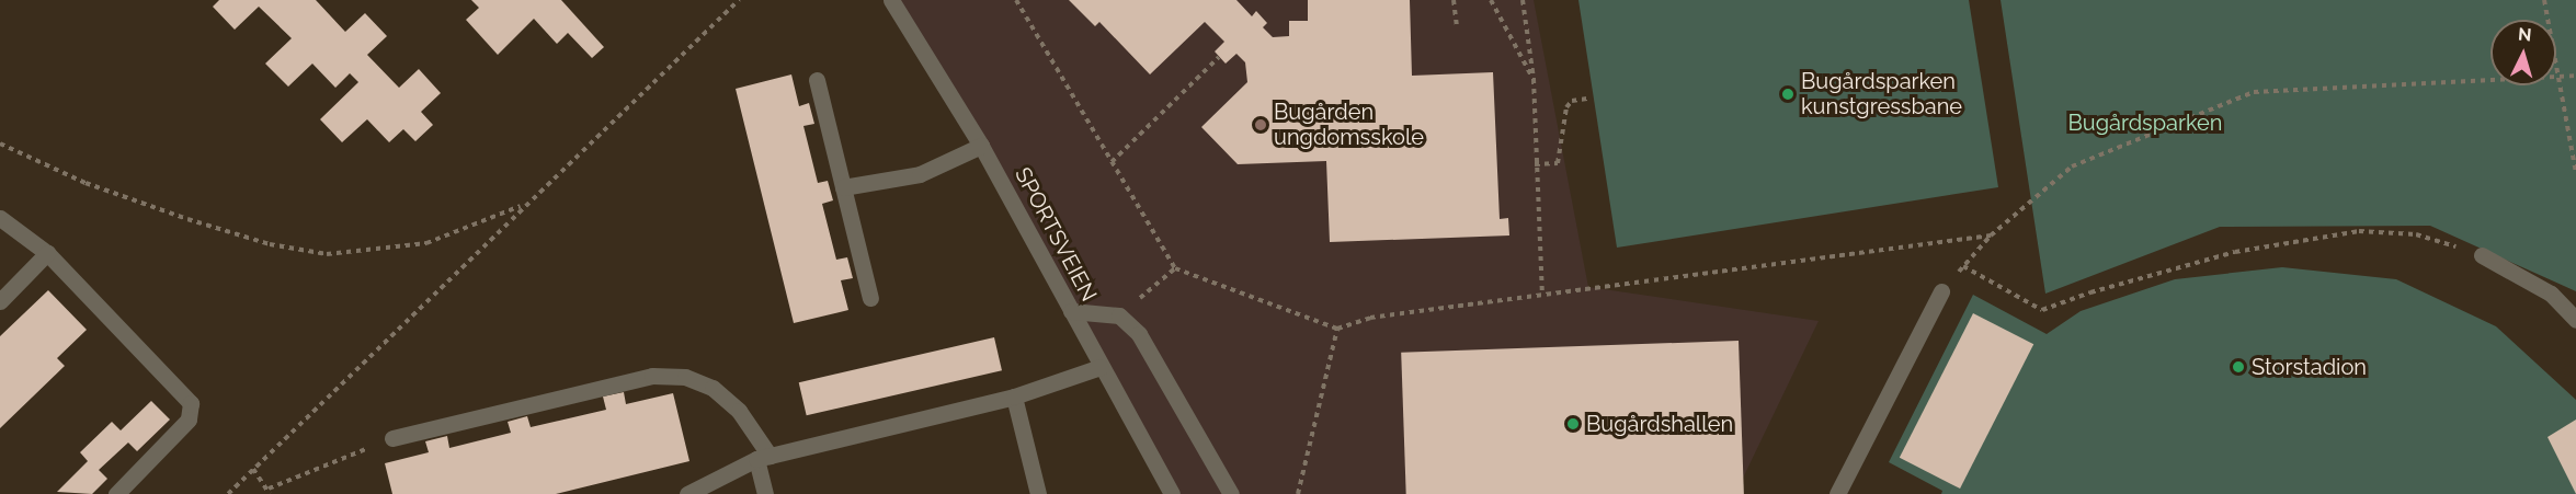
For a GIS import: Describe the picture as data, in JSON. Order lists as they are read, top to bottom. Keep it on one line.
{"streets":{"street":["SPORTSVEIEN"]},"parks":["Bugårdsparken"],"places":["Bugårdsparken kunstgressbane","Bugården ungdomsskole","Storstadion","Bugårdshallen"],"north":"top"}
